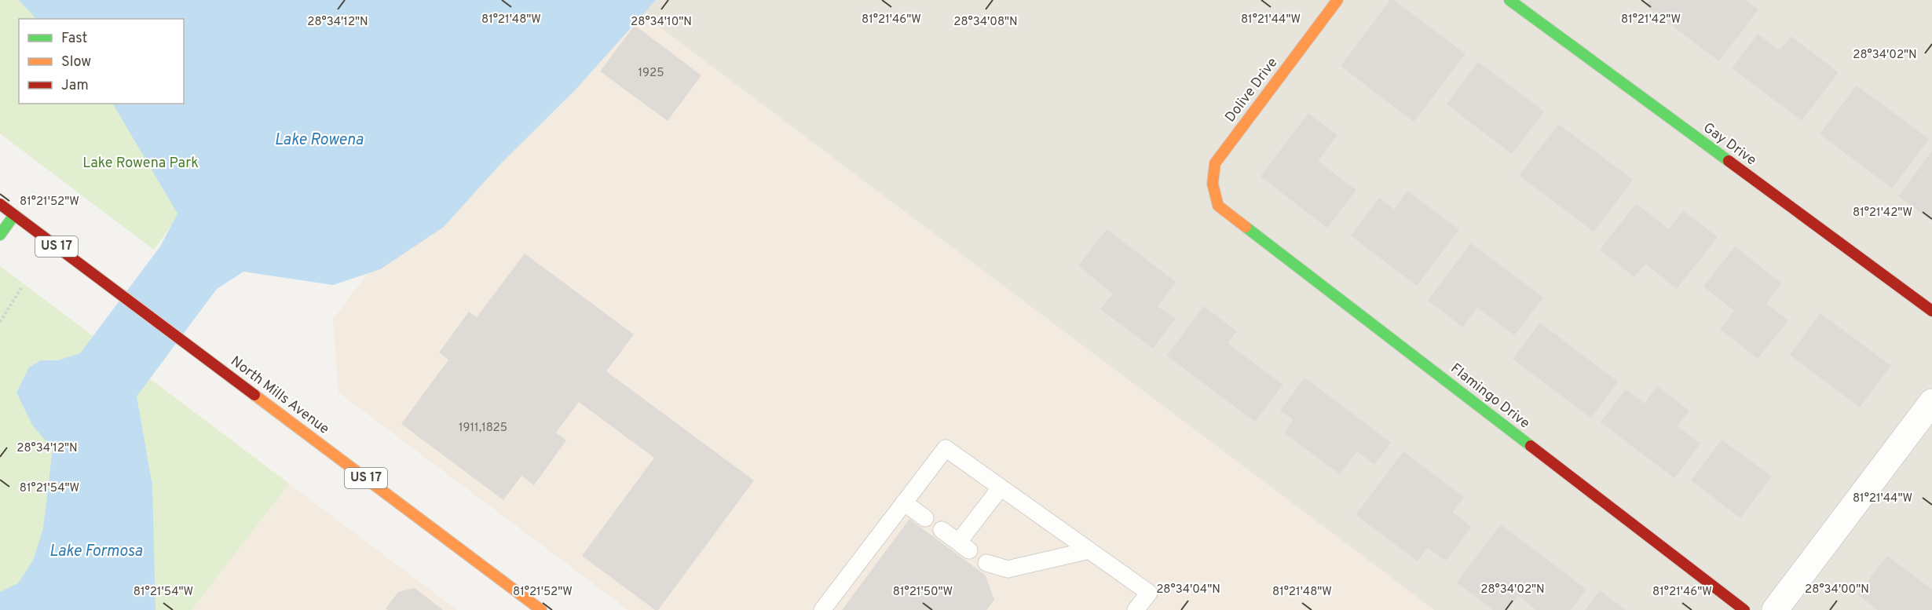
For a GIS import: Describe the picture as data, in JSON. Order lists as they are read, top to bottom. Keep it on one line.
{"streets":{"street":["Dolive Drive","Gay Drive","US 17","North Mills Avenue","Flamingo Drive"]},"crossings":[["Dolive Drive","Flamingo Drive"]],"water":["Lake Rowena","Lake Formosa"],"parks":["Lake Rowena Park"],"house_numbers":["1925","1911,1825"],"legend":["Fast","Slow","Jam"],"coordinates":["81°21'48\"W","81°21'46\"W","81°21'44\"W","81°21'42\"W","28°34'12\"N","28°34'10\"N","28°34'08\"N","28°34'02\"N","81°21'52\"W","81°21'54\"W","28°34'04\"N","28°34'00\"N","81°21'50\"W"]}
